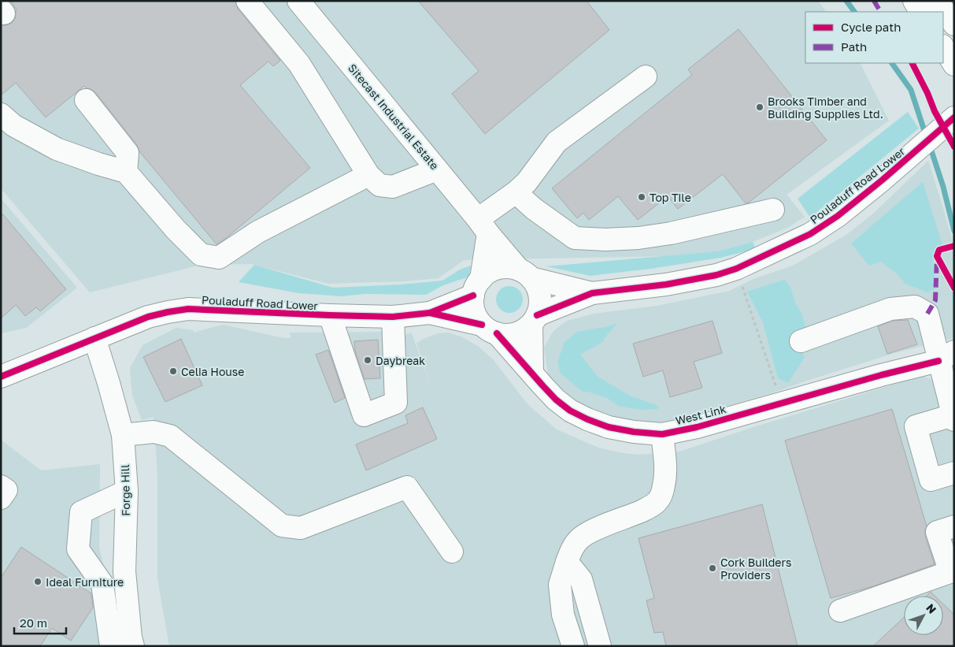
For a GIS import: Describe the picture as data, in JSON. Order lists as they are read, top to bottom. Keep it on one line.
{"streets":{"main road":["Sitecast Industrial Estate","Pouladuff Road Lower","West Link","Forge Hill"]},"crossings":[["Sitecast Industrial Estate","Pouladuff Road Lower"],["Sitecast Industrial Estate","West Link"],["Pouladuff Road Lower","West Link"],["Pouladuff Road Lower","Forge Hill"]],"places":["Brooks Timber and Building Supplies Ltd.","Top Tile","Daybreak","Celia House","Cork Builders Providers","Ideal Furniture"],"legend":["Cycle path","Path"],"scale_bar":"20 m","north":"top right"}
